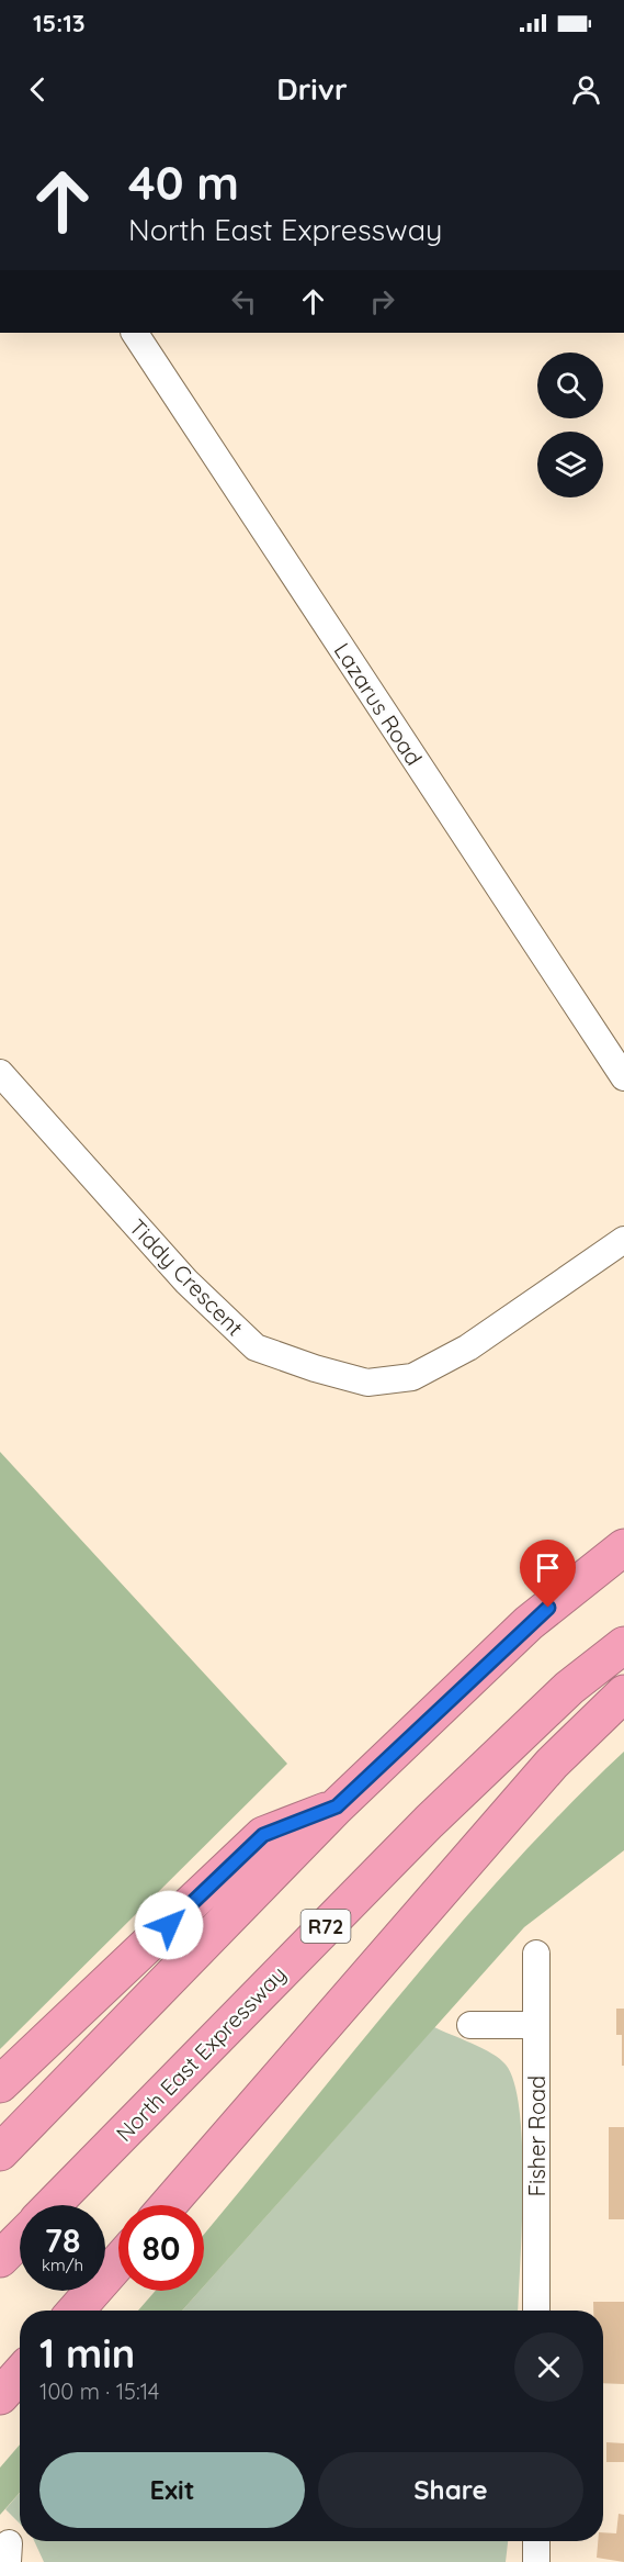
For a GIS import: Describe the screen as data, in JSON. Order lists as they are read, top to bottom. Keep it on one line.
{"streets":{"highway":["R72","North East Expressway"],"street":["Lazarus Road","Tiddy Crescent","Fisher Road"]},"page":{"status":"15:13","header":"Drivr","turn":["40 m","North East Expressway"],"speed":"78 km/h","limit":"80","heading":["1 min","100 m · 15:14"],"buttons":["Exit","Share"]}}
